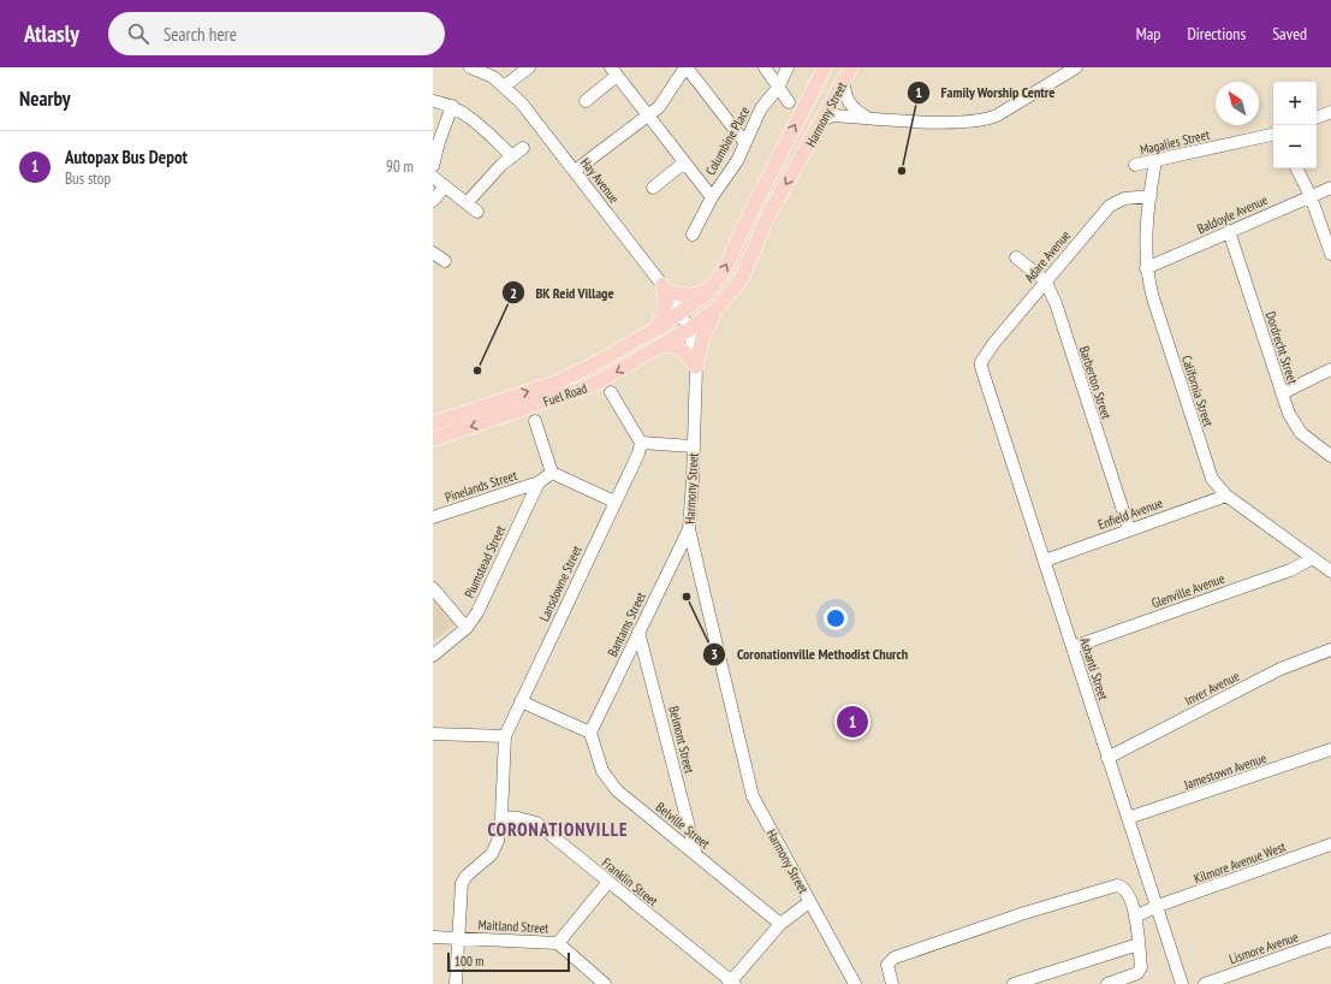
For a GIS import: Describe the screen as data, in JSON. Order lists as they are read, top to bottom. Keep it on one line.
{"streets":{"main road":["Harmony Street","Fuel Road"],"street":["Columbine Place","Magalies Street","Hay Avenue","Baldoyle Avenue","Adare Avenue","Dordrecht Street","Barberton Street","California Street","Pinelands Street","Enfield Avenue","Plumstead Street","Lansdowne Street","Glenville Avenue","Bantams Street","Ashanti Street","Inver Avenue","Belmont Street","Jamestown Avenue","Belville Street","Kilmore Avenue West","Franklin Street","Maitland Street","Lismore Avenue"]},"crossings":[["Harmony Street","Hay Avenue"],["Harmony Street","Fuel Road"],["Harmony Street","Bantams Street"],["Magalies Street","California Street"],["Hay Avenue","Fuel Road"],["Baldoyle Avenue","Dordrecht Street"],["Baldoyle Avenue","California Street"],["Adare Avenue","Barberton Street"],["Adare Avenue","California Street"],["Adare Avenue","Ashanti Street"],["Barberton Street","Enfield Avenue"],["California Street","Enfield Avenue"],["California Street","Glenville Avenue"],["Pinelands Street","Plumstead Street"],["Enfield Avenue","Ashanti Street"],["Glenville Avenue","Ashanti Street"],["Bantams Street","Belmont Street"],["Bantams Street","Belville Street"],["Ashanti Street","Inver Avenue"],["Ashanti Street","Jamestown Avenue"],["Ashanti Street","Kilmore Avenue West"],["Belmont Street","Belville Street"]],"districts":["CORONATIONVILLE"],"places":["Family Worship Centre","BK Reid Village","Coronationville Methodist Church"],"scale_bar":"100 m","north":"top left","page":{"header":"Atlasly","search":"Search here","nav":["Map","Directions","Saved"],"heading":"Nearby","map_buttons":["+","−"],"list":[{"mark":"1","name":"Autopax Bus Depot","note":"Bus stop","value":"90 m"}],"pins":"1","scale":"100 m"}}
